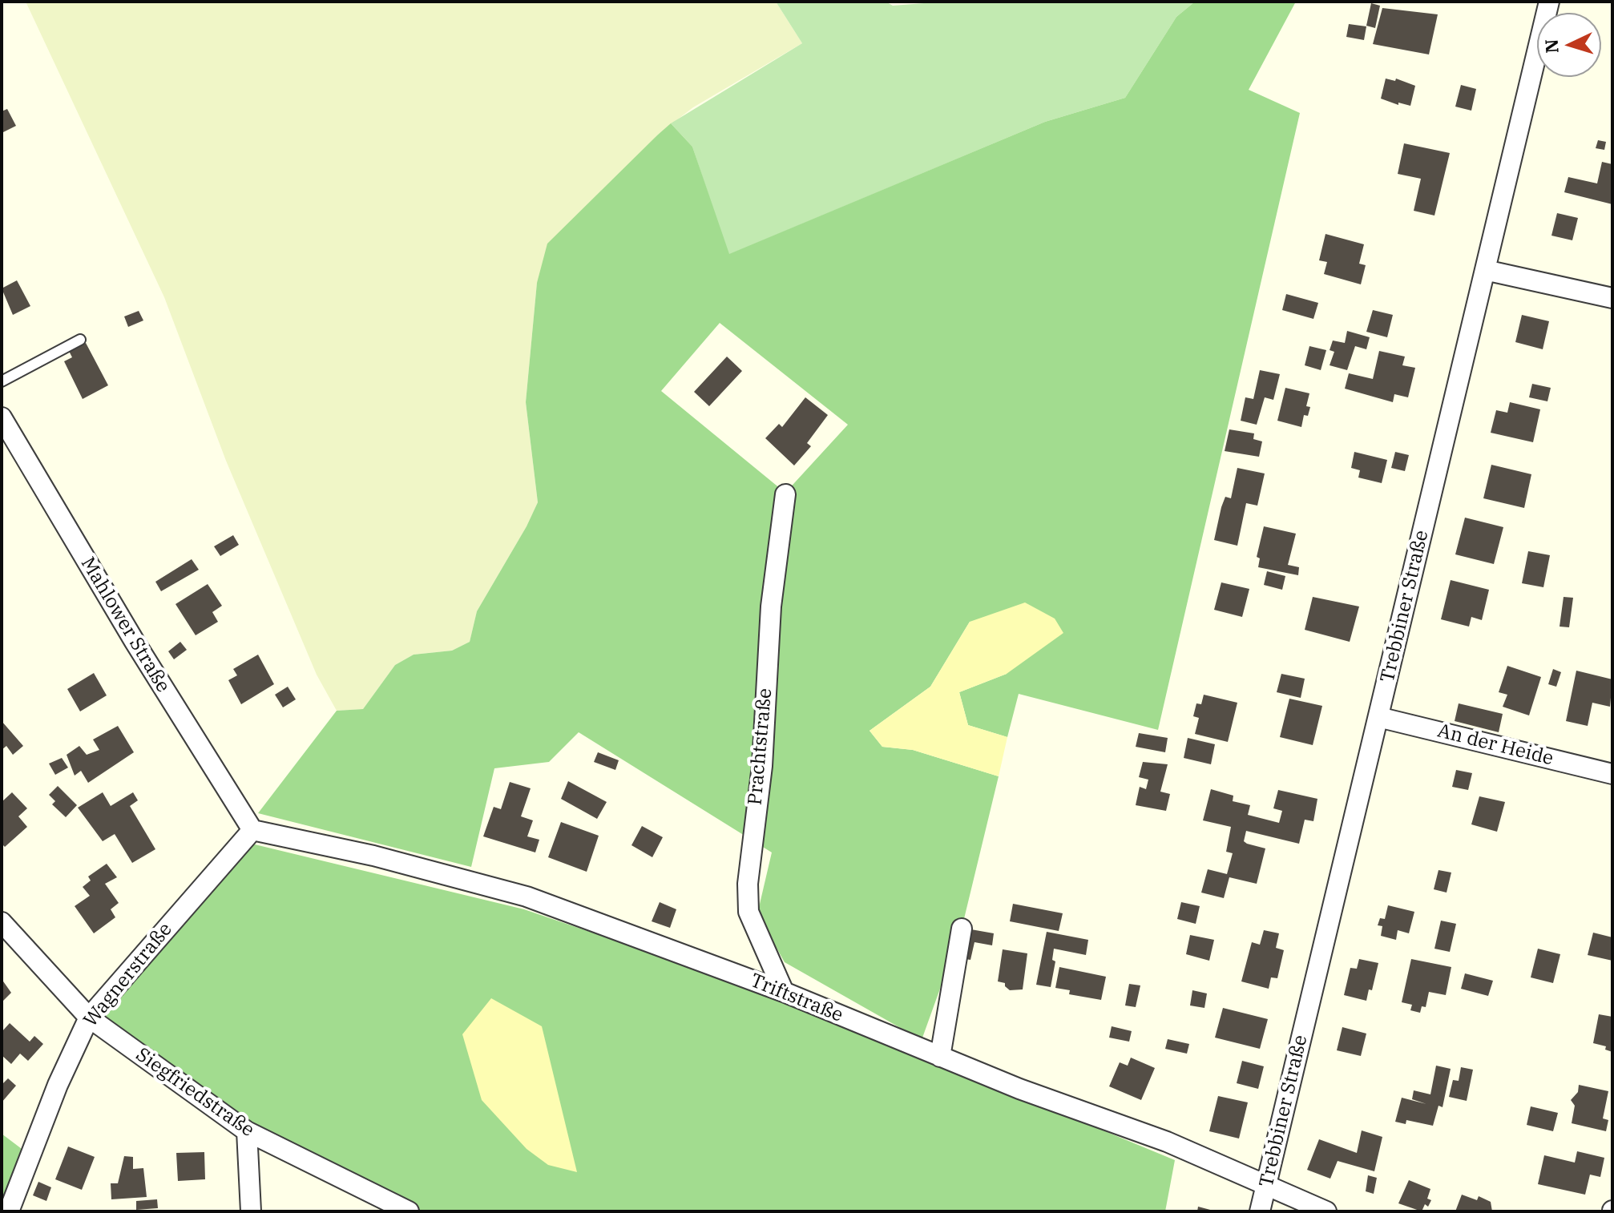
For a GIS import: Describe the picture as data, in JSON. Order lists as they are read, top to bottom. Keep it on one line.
{"streets":{"street":["Trebbiner Straße","Mahlower Straße","An der Heide","Prachtstraße","Wagnerstraße","Triftstraße","Siegfriedstraße"]},"crossings":[["Trebbiner Straße","An der Heide"],["Trebbiner Straße","Triftstraße"],["Mahlower Straße","Wagnerstraße"],["Mahlower Straße","Triftstraße"],["Prachtstraße","Triftstraße"],["Wagnerstraße","Triftstraße"],["Wagnerstraße","Siegfriedstraße"]],"north":"left"}
